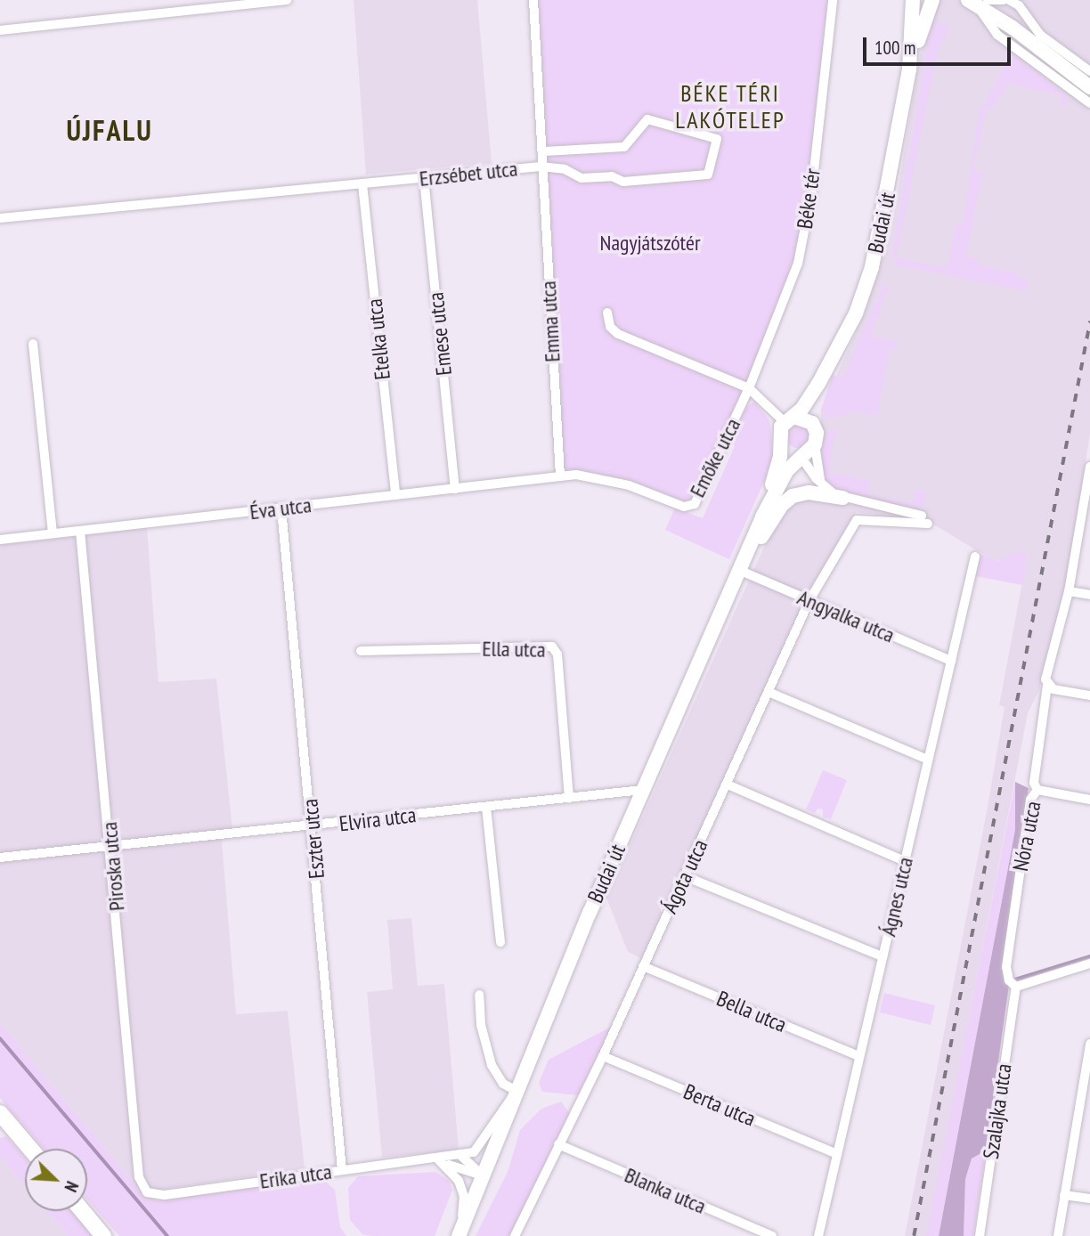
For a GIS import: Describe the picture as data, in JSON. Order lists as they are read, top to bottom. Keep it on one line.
{"streets":{"main road":["Budai út"],"street":["Erzsébet utca","Béke tér","Emma utca","Emese utca","Etelka utca","Emőke utca","Éva utca","Angyalka utca","Ella utca","Elvira utca","Nóra utca","Eszter utca","Piroska utca","Ágota utca","Ágnes utca","Bella utca","Berta utca","Szalajka utca","Erika utca","Blanka utca"]},"crossings":[["Erzsébet utca","Emma utca"],["Erzsébet utca","Emese utca"],["Erzsébet utca","Etelka utca"],["Béke tér","Emőke utca"],["Budai út","Angyalka utca"],["Budai út","Elvira utca"],["Budai út","Erika utca"],["Emma utca","Emőke utca"],["Emma utca","Éva utca"],["Emese utca","Éva utca"],["Etelka utca","Éva utca"],["Emőke utca","Éva utca"],["Éva utca","Eszter utca"],["Éva utca","Piroska utca"],["Angyalka utca","Ágota utca"],["Angyalka utca","Ágnes utca"],["Ella utca","Elvira utca"],["Elvira utca","Eszter utca"],["Elvira utca","Piroska utca"],["Nóra utca","Szalajka utca"],["Eszter utca","Erika utca"],["Piroska utca","Erika utca"],["Ágota utca","Bella utca"],["Ágota utca","Berta utca"],["Ágota utca","Blanka utca"],["Ágnes utca","Bella utca"],["Ágnes utca","Berta utca"]],"districts":["BÉKE TÉRI LAKÓTELEP","ÚJFALU"],"parks":["Nagyjátszótér"],"scale_bar":"100 m","north":"bottom right"}
